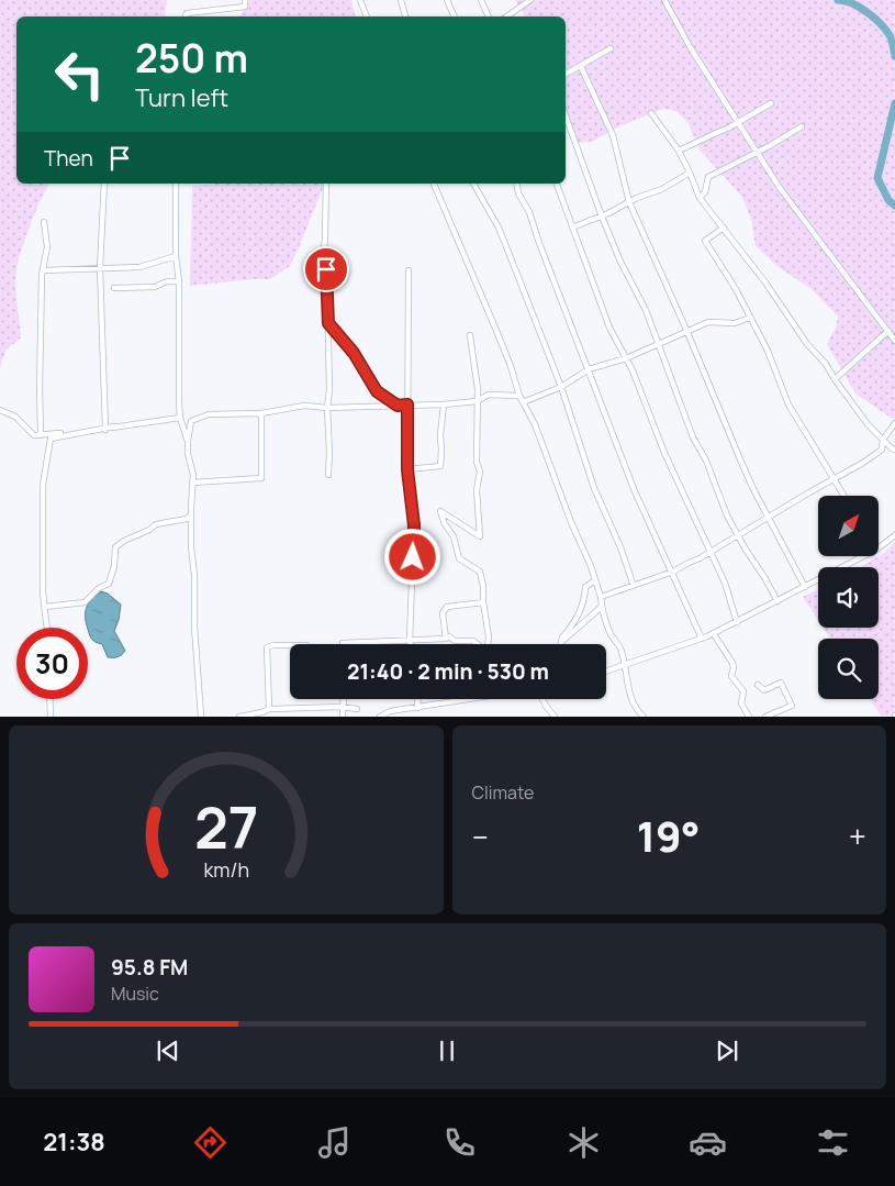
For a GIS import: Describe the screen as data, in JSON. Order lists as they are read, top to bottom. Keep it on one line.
{"north":"top right","page":{"turn":["250 m","Turn left"],"then":"Then","limit":"30","trip":"21:40 · 2 min · 530 m","tile":"Climate","heat":["−","19°","+"],"song":["95.8 FM","Music"],"tabs":"21:38","gauge":["27","km/h"]}}
